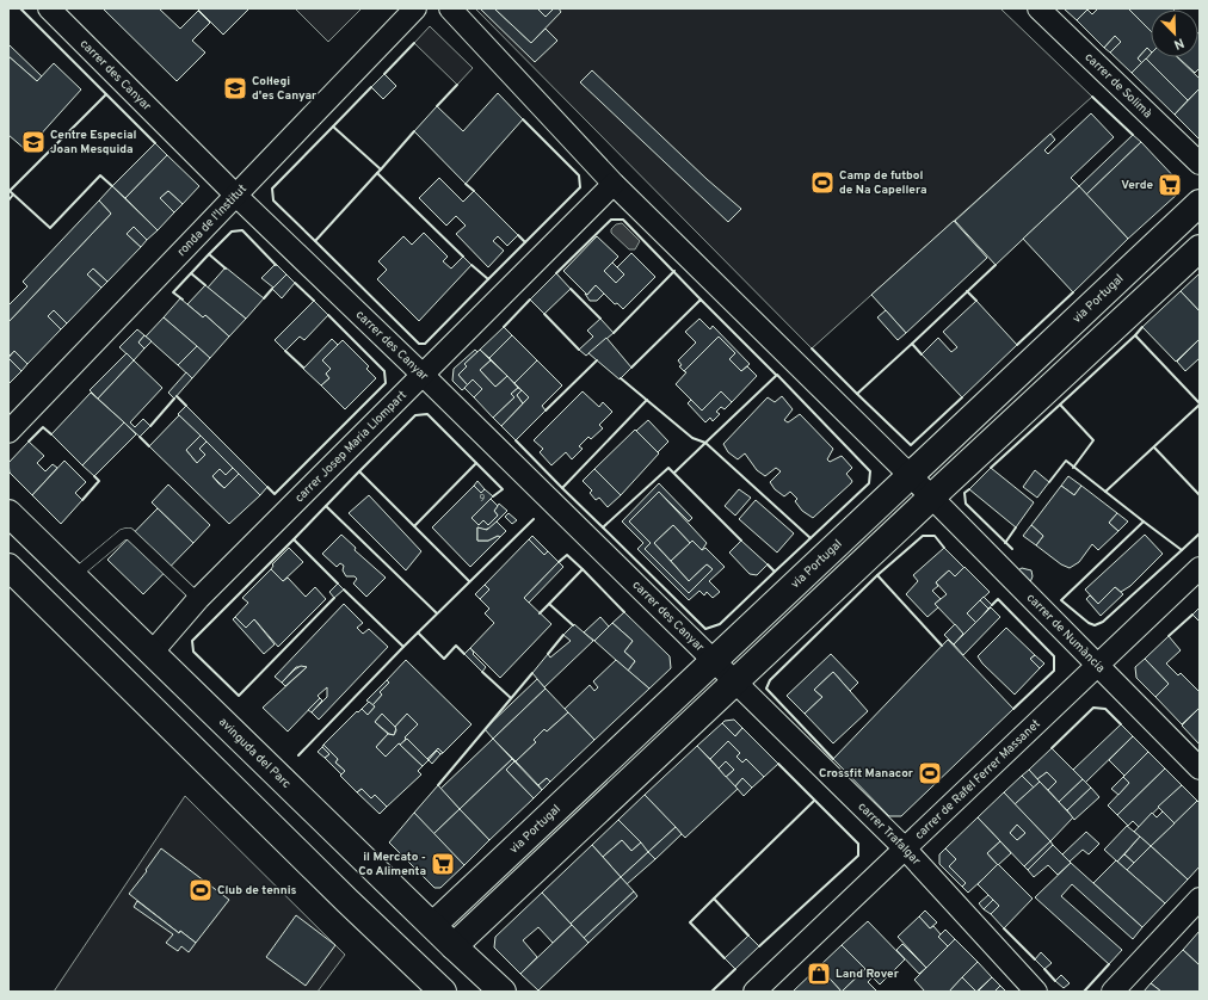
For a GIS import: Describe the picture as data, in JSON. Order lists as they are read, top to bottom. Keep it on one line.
{"streets":{"street":["carrer des Canyar","carrer de Solimà","ronda de l'Institut","via Portugal","carrer Josep Maria Llompart","carrer de Numància","avinguda del Parc","carrer de Rafel Ferrer Massanet","carrer Trafalgar"]},"crossings":[["carrer des Canyar","ronda de l'Institut"],["carrer des Canyar","via Portugal"],["carrer des Canyar","carrer Josep Maria Llompart"],["carrer des Canyar","carrer Trafalgar"],["via Portugal","carrer de Numància"],["via Portugal","avinguda del Parc"],["carrer Josep Maria Llompart","carrer de Numància"],["carrer Josep Maria Llompart","avinguda del Parc"],["carrer de Numància","carrer de Rafel Ferrer Massanet"],["carrer de Rafel Ferrer Massanet","carrer Trafalgar"]],"places":{"school or university":["Col·legi d'es Canyar","Centre Especial Joan Mesquida"],"sports":["Camp de futbol de Na Capellera","Crossfit Manacor","Club de tennis"],"supermarket":["Verde","il Mercato - Co Alimenta"],"shop":["Land Rover"]},"house_numbers":["9"],"north":"bottom right"}
